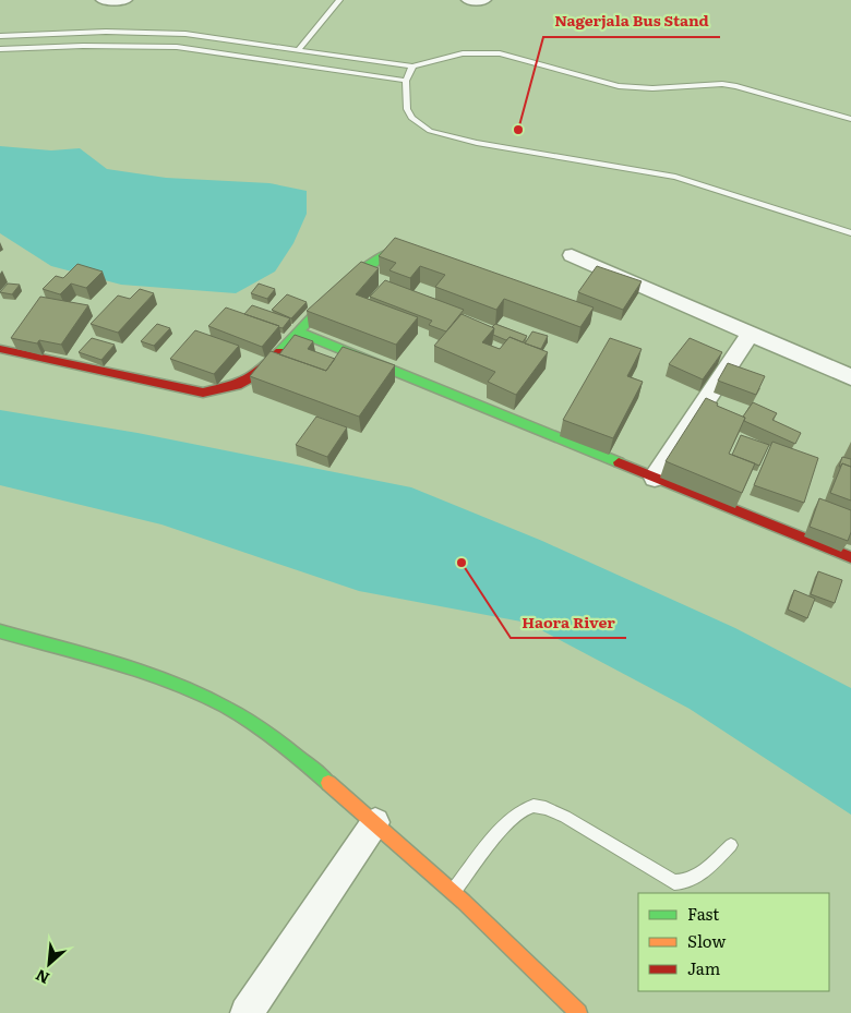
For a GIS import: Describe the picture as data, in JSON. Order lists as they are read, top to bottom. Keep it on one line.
{"places":["Nagerjala Bus Stand","Haora River"],"legend":["Fast","Slow","Jam"],"north":"bottom left"}
